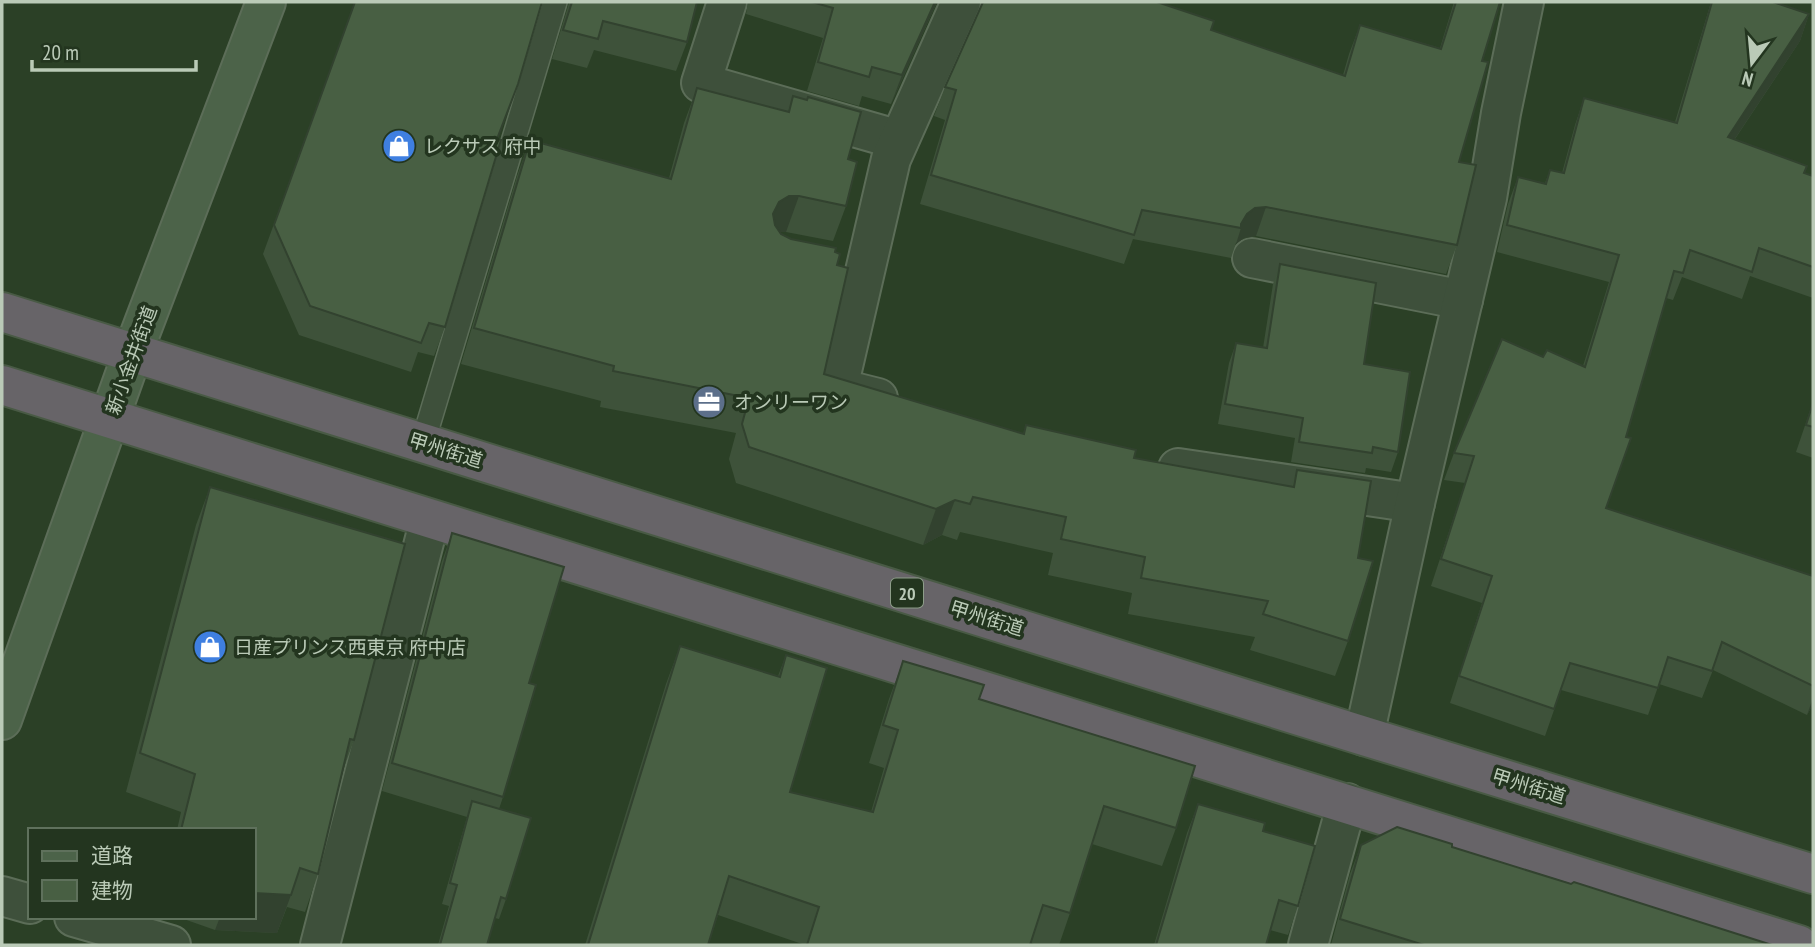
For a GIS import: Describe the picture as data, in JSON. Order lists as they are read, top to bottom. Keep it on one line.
{"streets":{"highway":["甲州街道","20"],"main road":["新小金井街道"]},"crossings":[["新小金井街道","甲州街道"]],"places":{"shop":["レクサス 府中","日産プリンス西東京 府中店"],"office":["オンリーワン"]},"legend":["道路","建物"],"scale_bar":"20 m","north":"bottom"}
